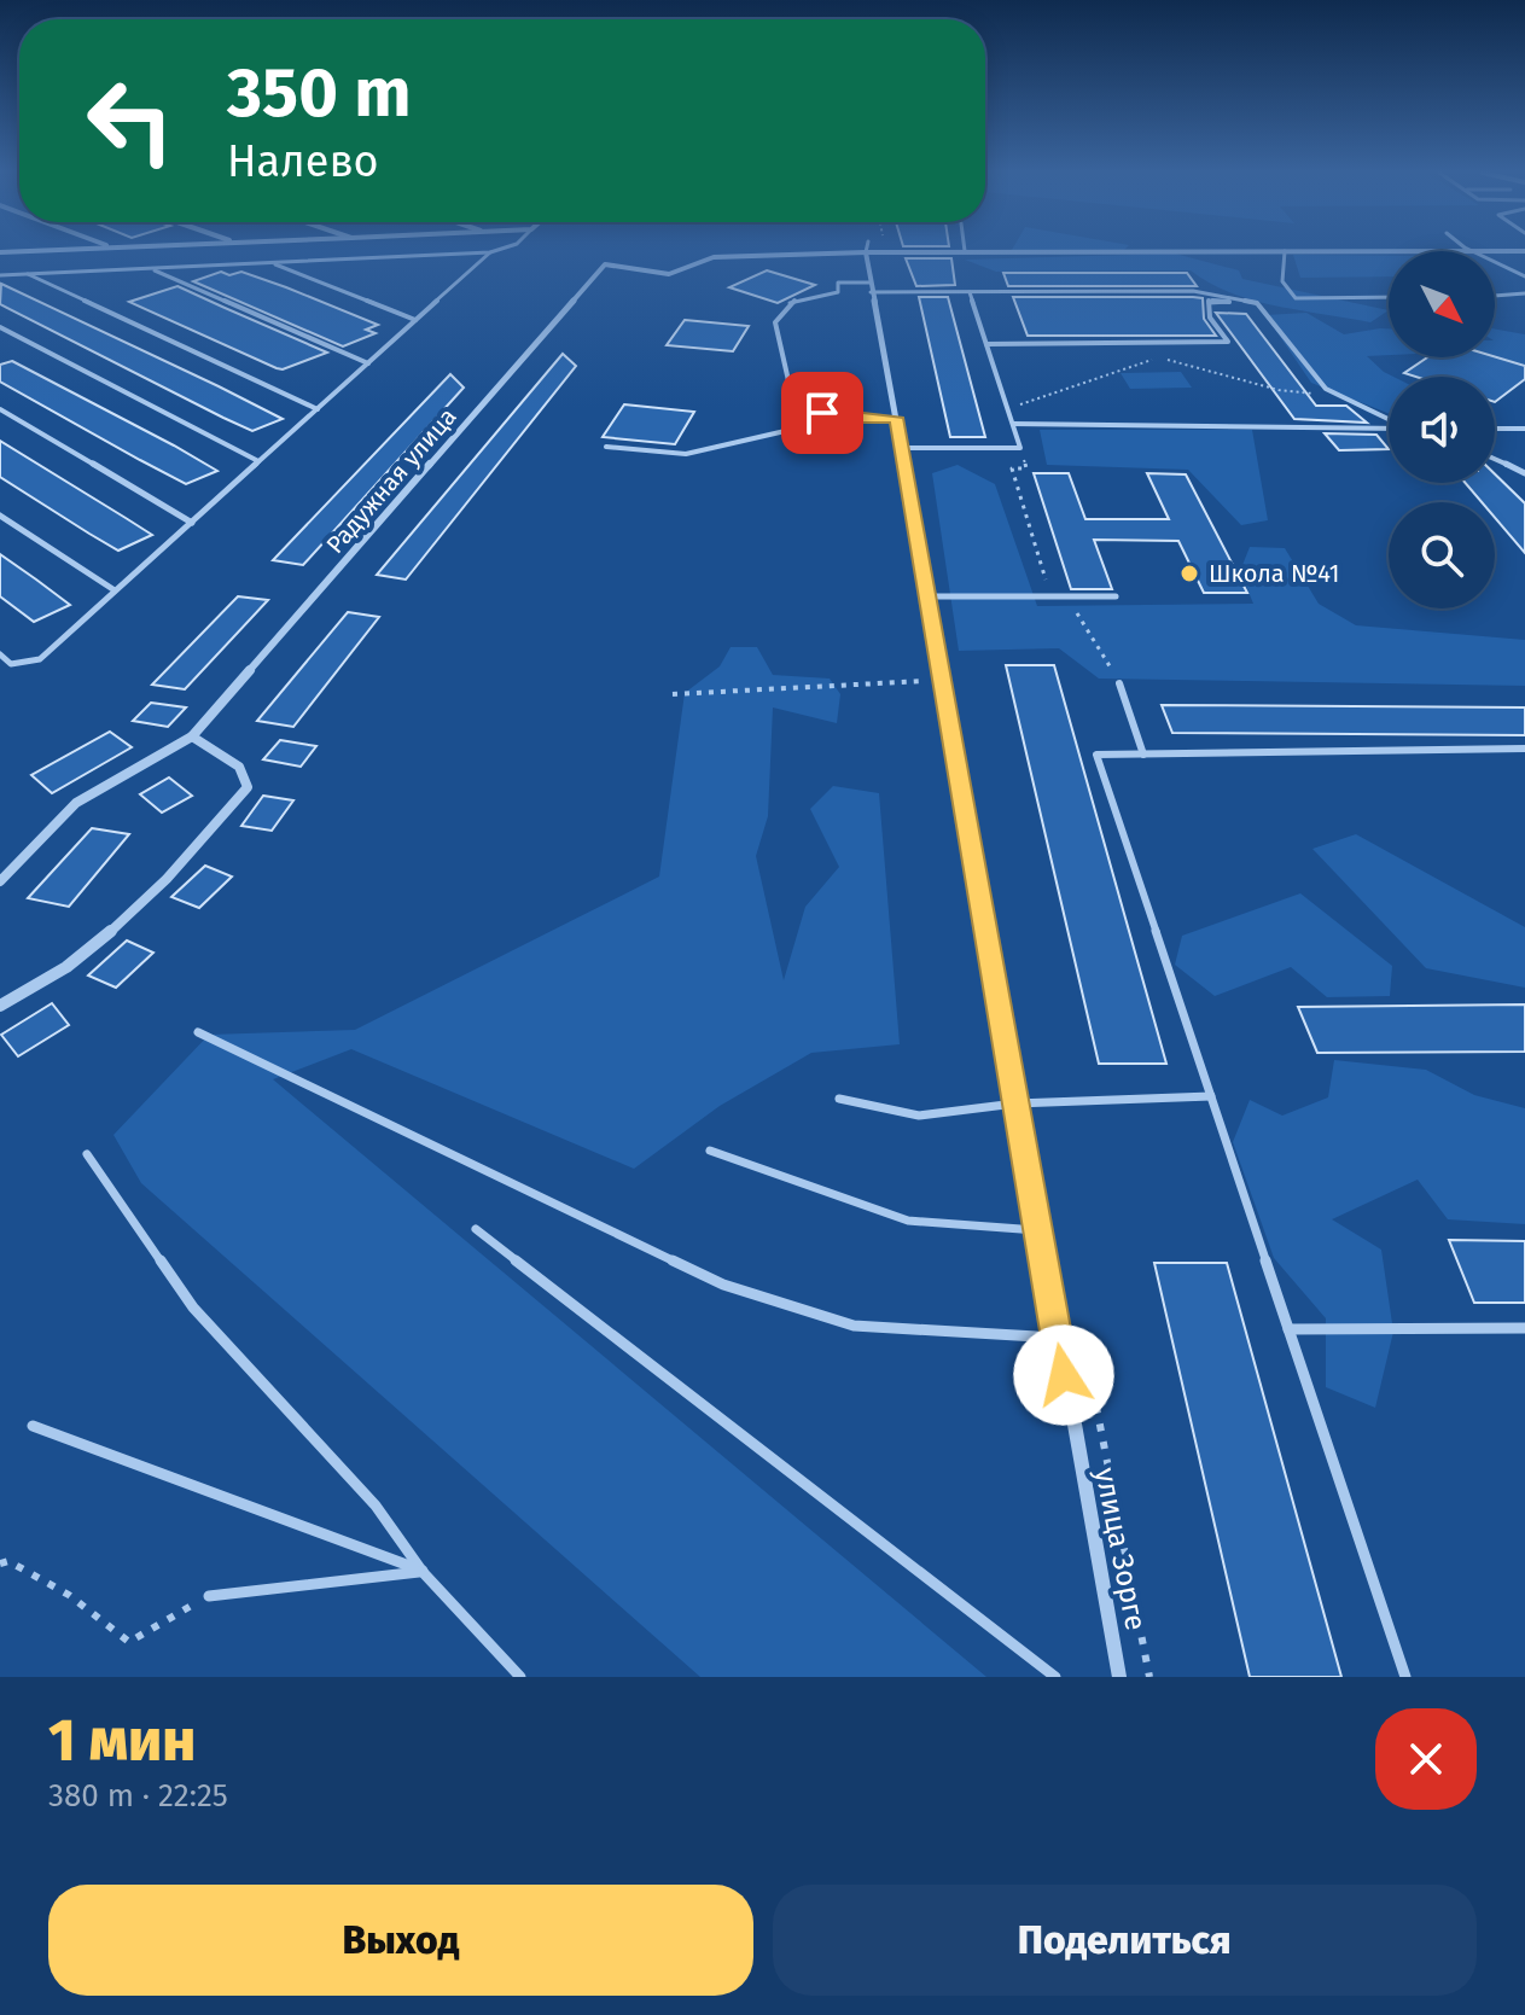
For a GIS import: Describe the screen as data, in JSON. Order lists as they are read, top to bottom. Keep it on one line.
{"streets":{"street":["Радужная улица","улица Зорге"]},"places":["Школа №41"],"north":"bottom right","page":{"turn":["350 m","Налево"],"heading":["1 мин","380 m · 22:25"],"buttons":["Выход","Поделиться"]}}
